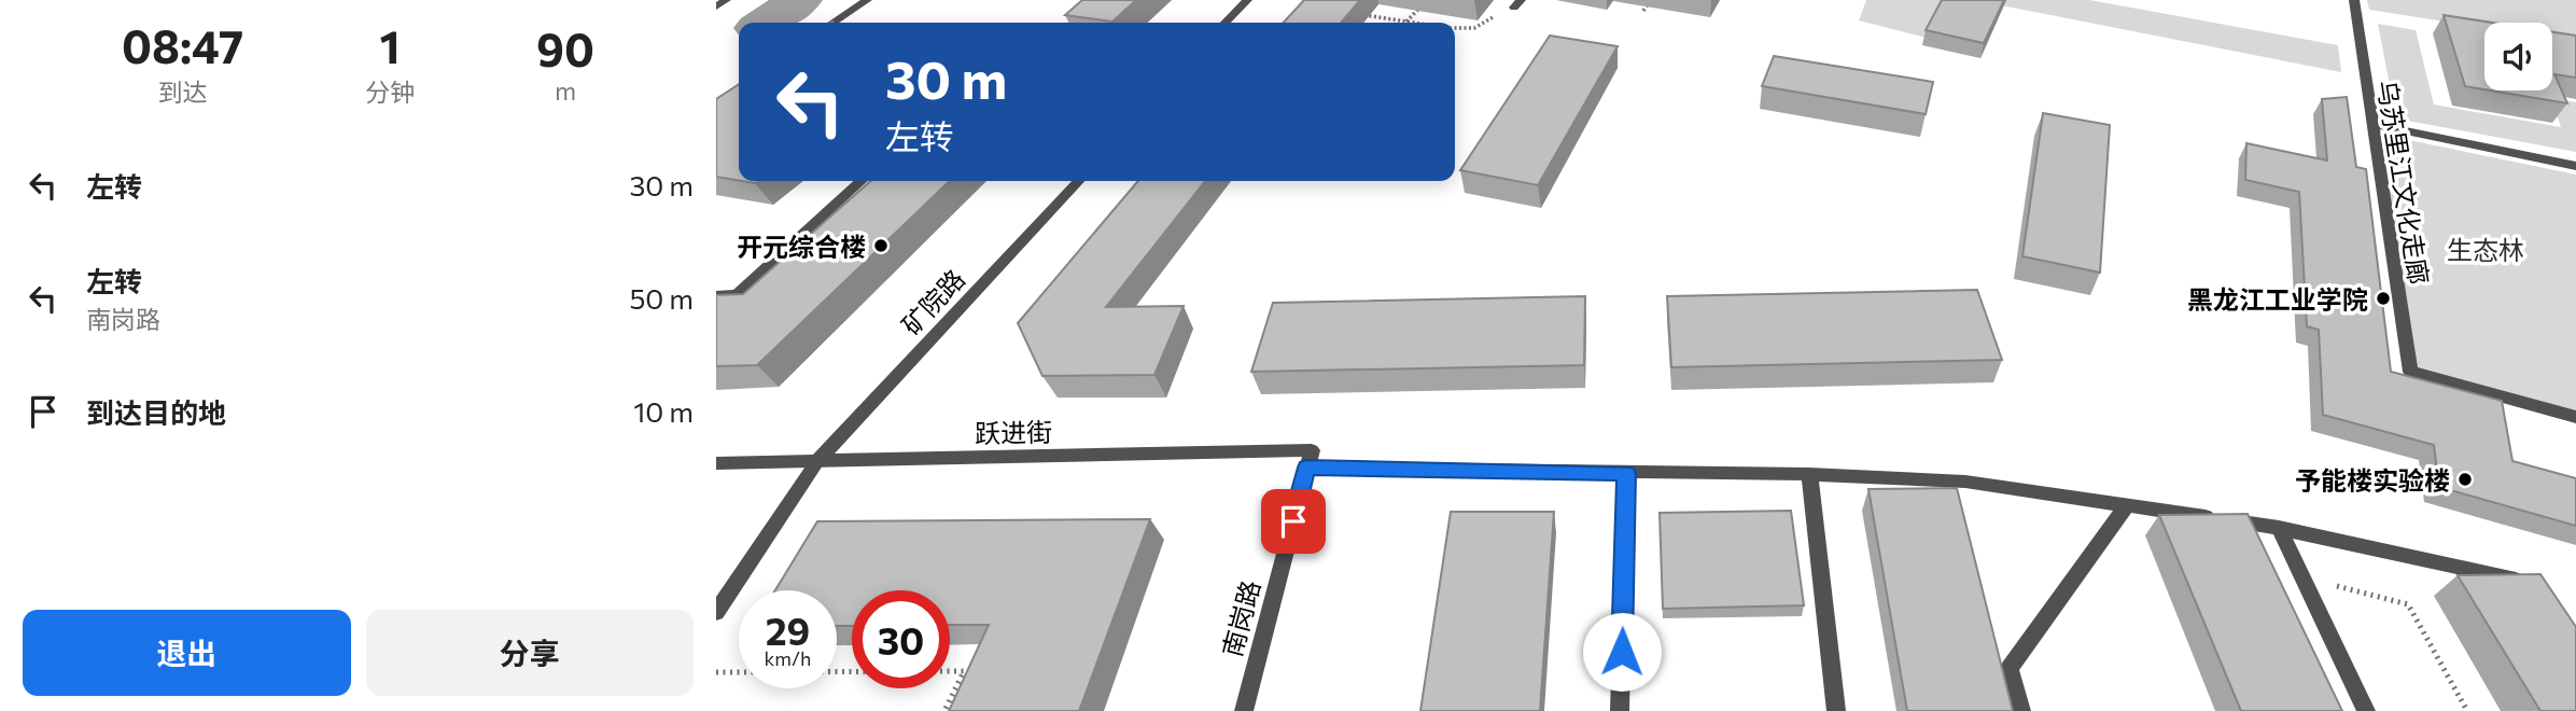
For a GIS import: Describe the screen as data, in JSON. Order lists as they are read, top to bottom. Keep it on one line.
{"streets":{"street":["乌苏里江文化走廊","矿院路","跃进街","南岗路"]},"crossings":[["矿院路","跃进街"],["跃进街","南岗路"]],"parks":["生态林"],"places":["开元综合楼","黑龙江工业学院","予能楼实验楼"],"page":{"eta":["08:47","到达","1","分钟","90","m"],"turn":["30 m","左转"],"list":[{"name":"左转","value":"30 m"},{"name":"左转","note":"南岗路","value":"50 m"},{"name":"到达目的地","value":"10 m"}],"speed":"29 km/h","limit":"30","buttons":["退出","分享"]}}
